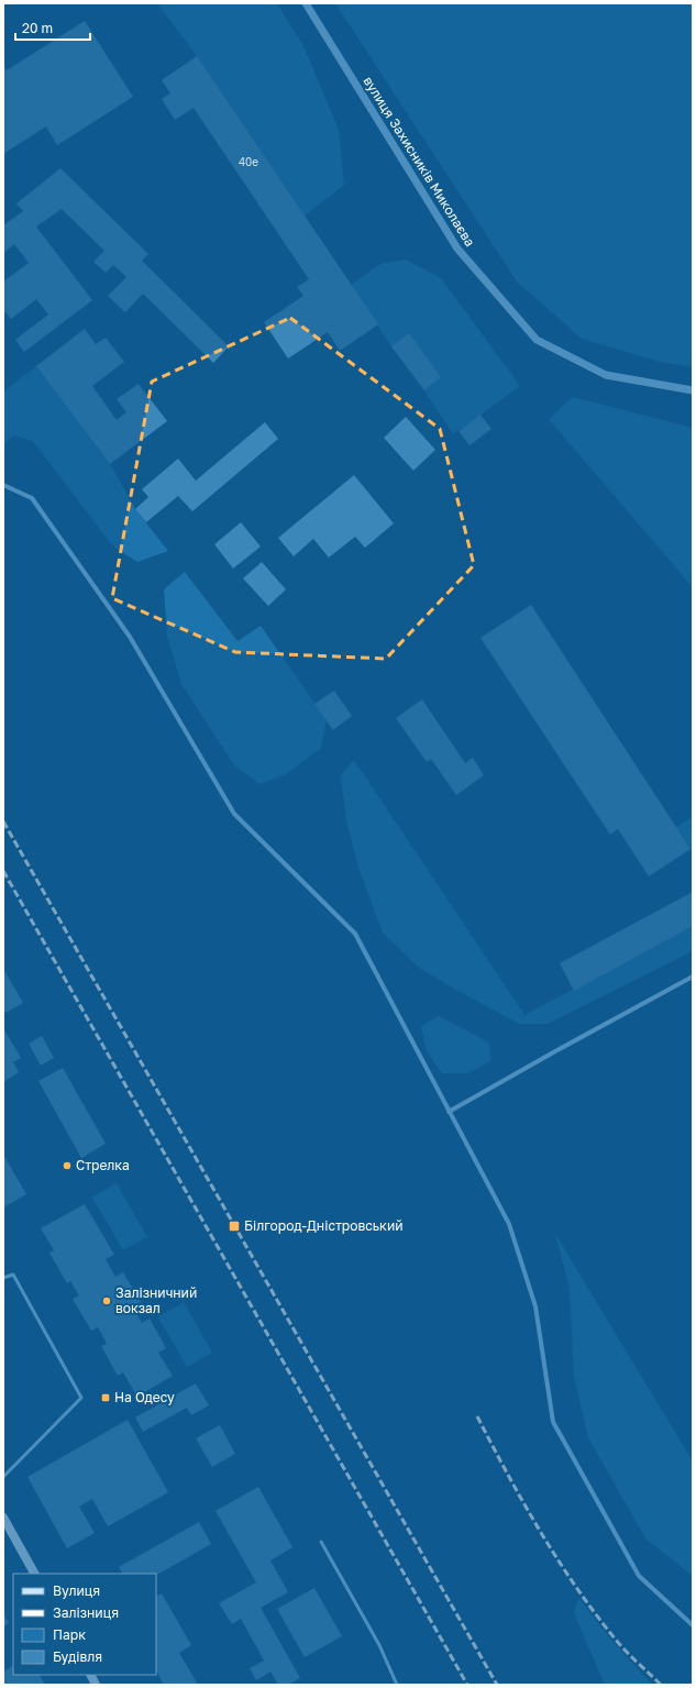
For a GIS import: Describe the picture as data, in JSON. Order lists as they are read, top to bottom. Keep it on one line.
{"streets":{"street":["вулиця Захисників Миколаєва"]},"places":{"other":["Стрелка","Залізничний вокзал"],"transit":["Білгород-Дністровський","На Одесу"]},"house_numbers":["40е"],"legend":["Вулиця","Залізниця","Парк","Будівля"],"scale_bar":"20 m"}
